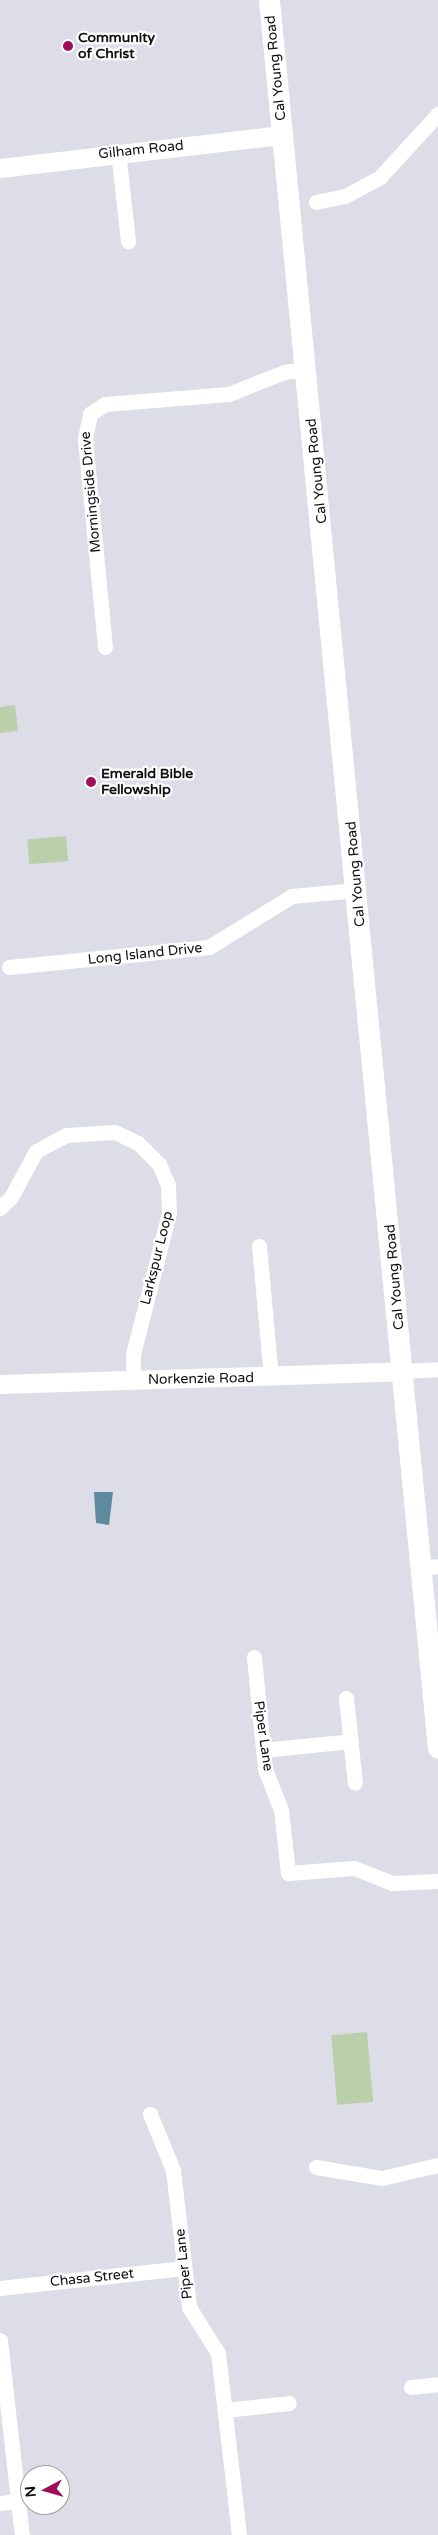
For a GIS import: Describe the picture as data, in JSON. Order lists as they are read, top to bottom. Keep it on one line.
{"streets":{"main road":["Cal Young Road"],"street":["Gilham Road","Morningside Drive","Long Island Drive","Larkspur Loop","Norkenzie Road","Piper Lane","Chasa Street"]},"crossings":[["Cal Young Road","Gilham Road"],["Cal Young Road","Morningside Drive"],["Cal Young Road","Long Island Drive"],["Cal Young Road","Norkenzie Road"],["Larkspur Loop","Norkenzie Road"],["Piper Lane","Chasa Street"]],"places":["Community of Christ","Emerald Bible Fellowship"],"north":"left"}
